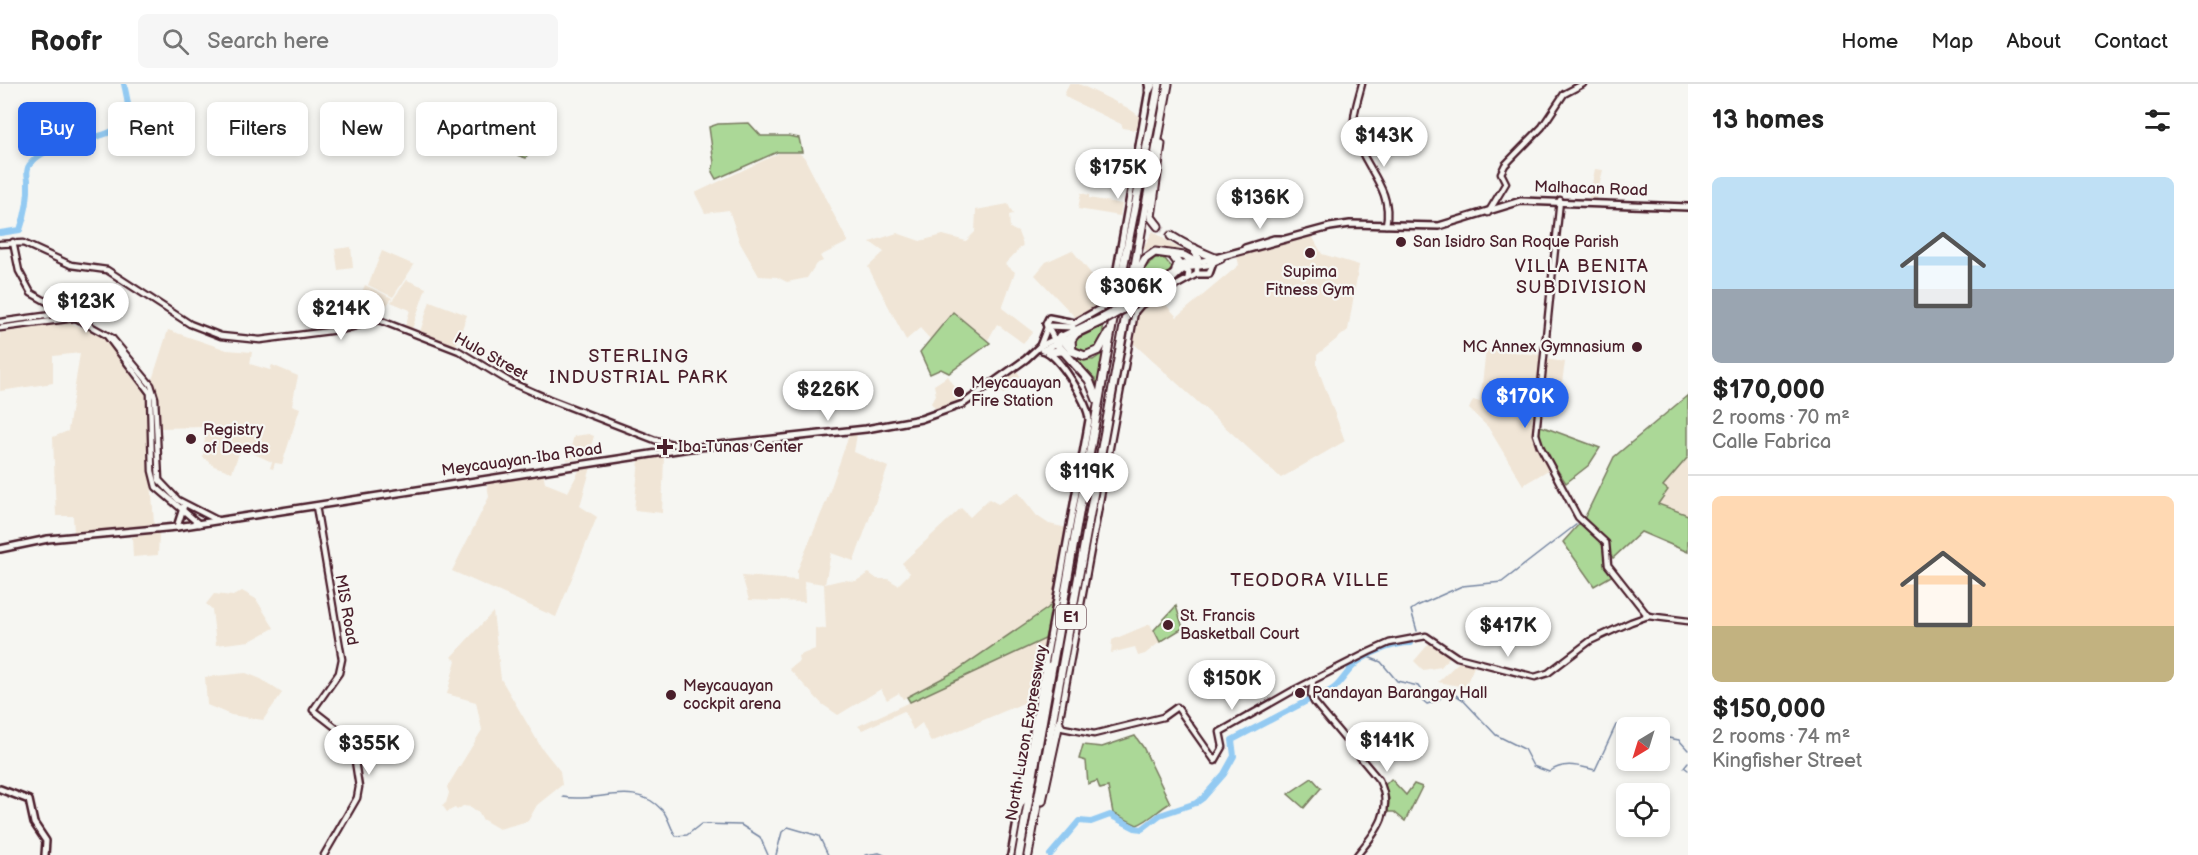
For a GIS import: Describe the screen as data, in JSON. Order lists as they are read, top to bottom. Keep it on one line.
{"streets":{"highway":["E1","North Luzon Expressway"],"main road":["Malhacan Road","Meycauayan-Iba Road"],"street":["Hulo Street","MIS Road"]},"crossings":[["Malhacan Road","Meycauayan-Iba Road"],["Malhacan Road","North Luzon Expressway"],["Hulo Street","Meycauayan-Iba Road"],["Meycauayan-Iba Road","MIS Road"]],"districts":["VILLA BENITA SUBDIVISION","STERLING INDUSTRIAL PARK","TEODORA VILLE"],"places":{"other":["San Isidro San Roque Parish","Supima Fitness Gym","MC Annex Gymnasium","Meycauayan Fire Station","Registry of Deeds","St. Francis Basketball Court","Pandayan Barangay Hall","Meycauayan cockpit arena"],"health":["Iba-Tunas Center"]},"north":"bottom left","page":{"header":"Roofr","search":"Search here","nav":["Home","Map","About","Contact"],"heading":"13 homes","chip":["Buy","Rent","Filters","New","Apartment"],"price":["$143K","$175K","$136K","$306K","$123K","$214K","$226K","$170K","$119K","$417K","$150K","$141K","$355K"],"list":[{"name":"$170,000","note":"2 rooms · 70 m² · Calle Fabrica"},{"name":"$150,000","note":"2 rooms · 74 m² · Kingfisher Street"}]}}
